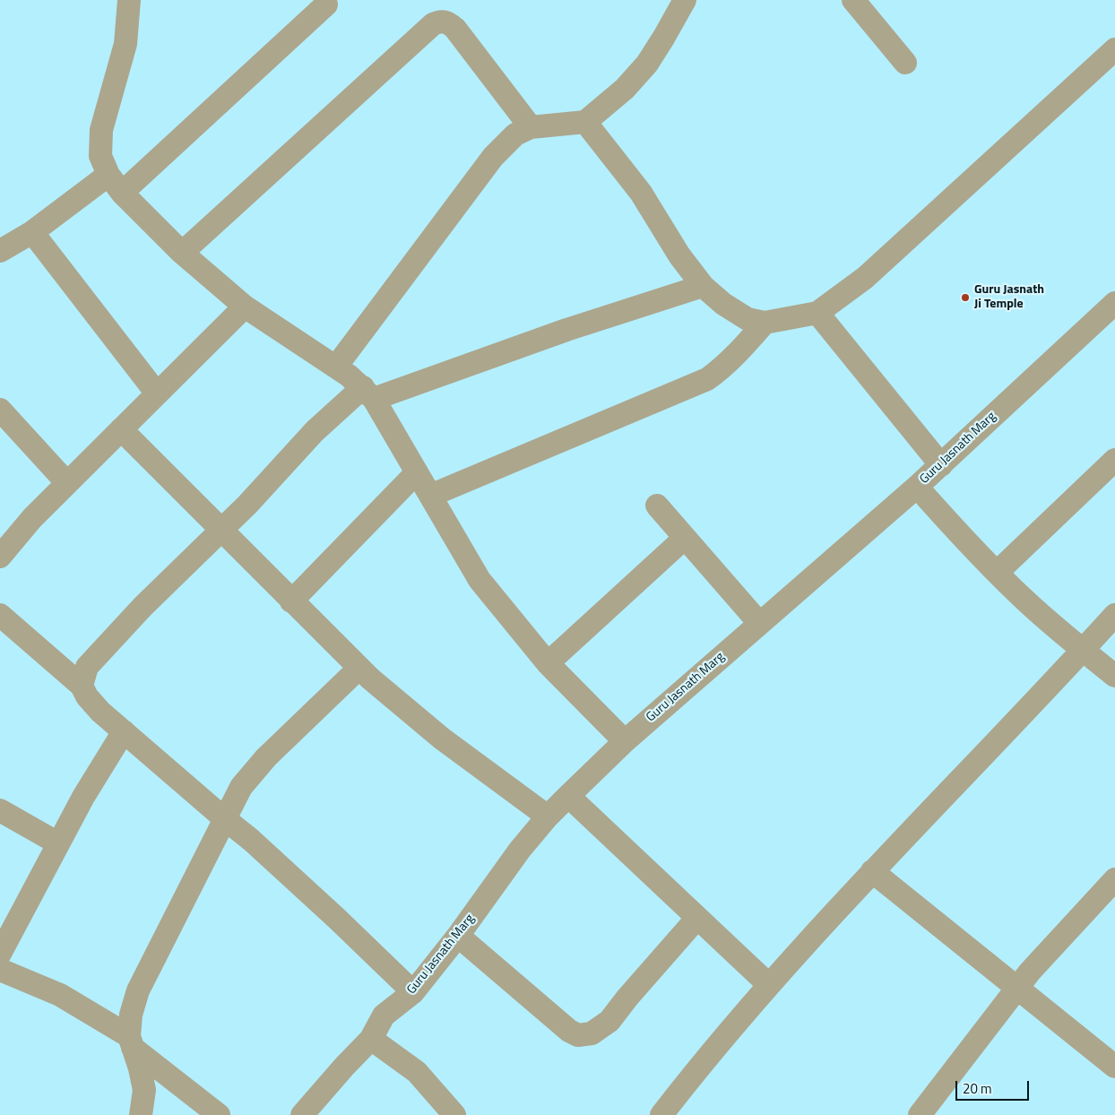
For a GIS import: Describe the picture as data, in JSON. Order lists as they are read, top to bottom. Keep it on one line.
{"streets":{"street":["Guru Jasnath Marg"]},"places":["Guru Jasnath Ji Temple"],"scale_bar":"20 m"}
